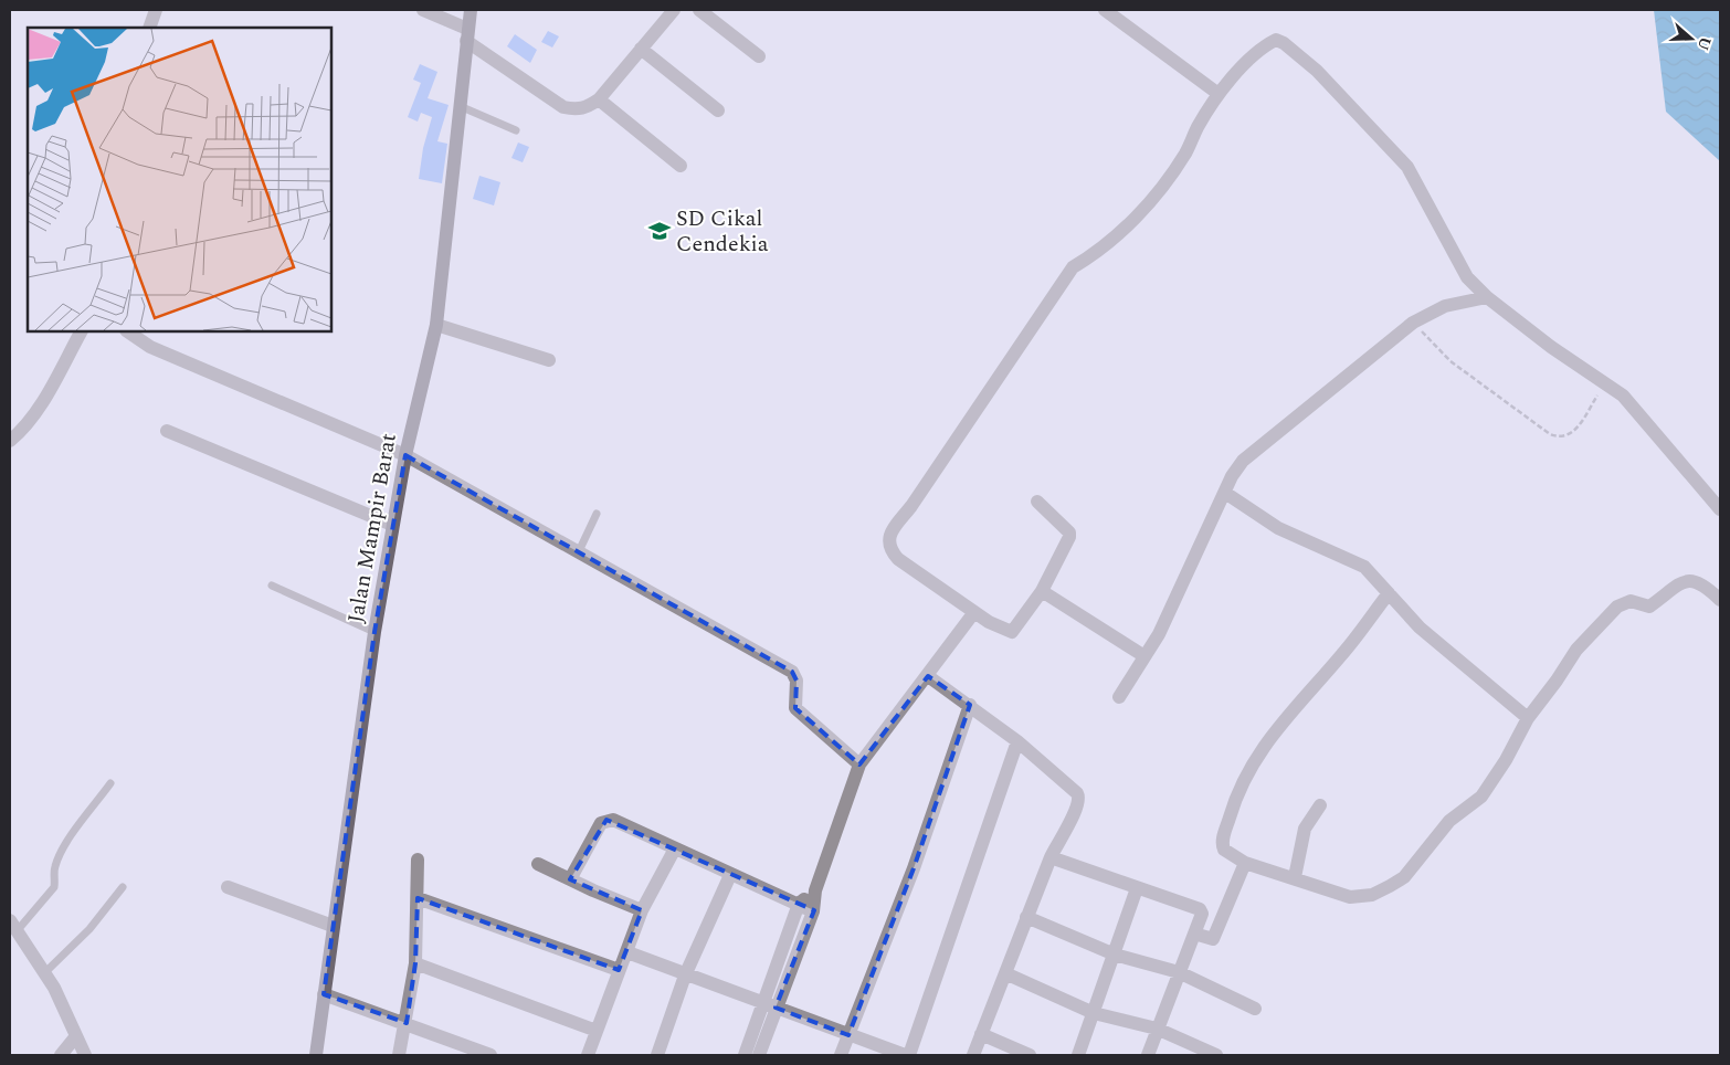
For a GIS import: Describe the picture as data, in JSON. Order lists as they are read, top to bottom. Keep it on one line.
{"streets":{"street":["Jalan Mampir Barat"]},"places":{"school or university":["SD Cikal Cendekia"]},"north":"right"}
